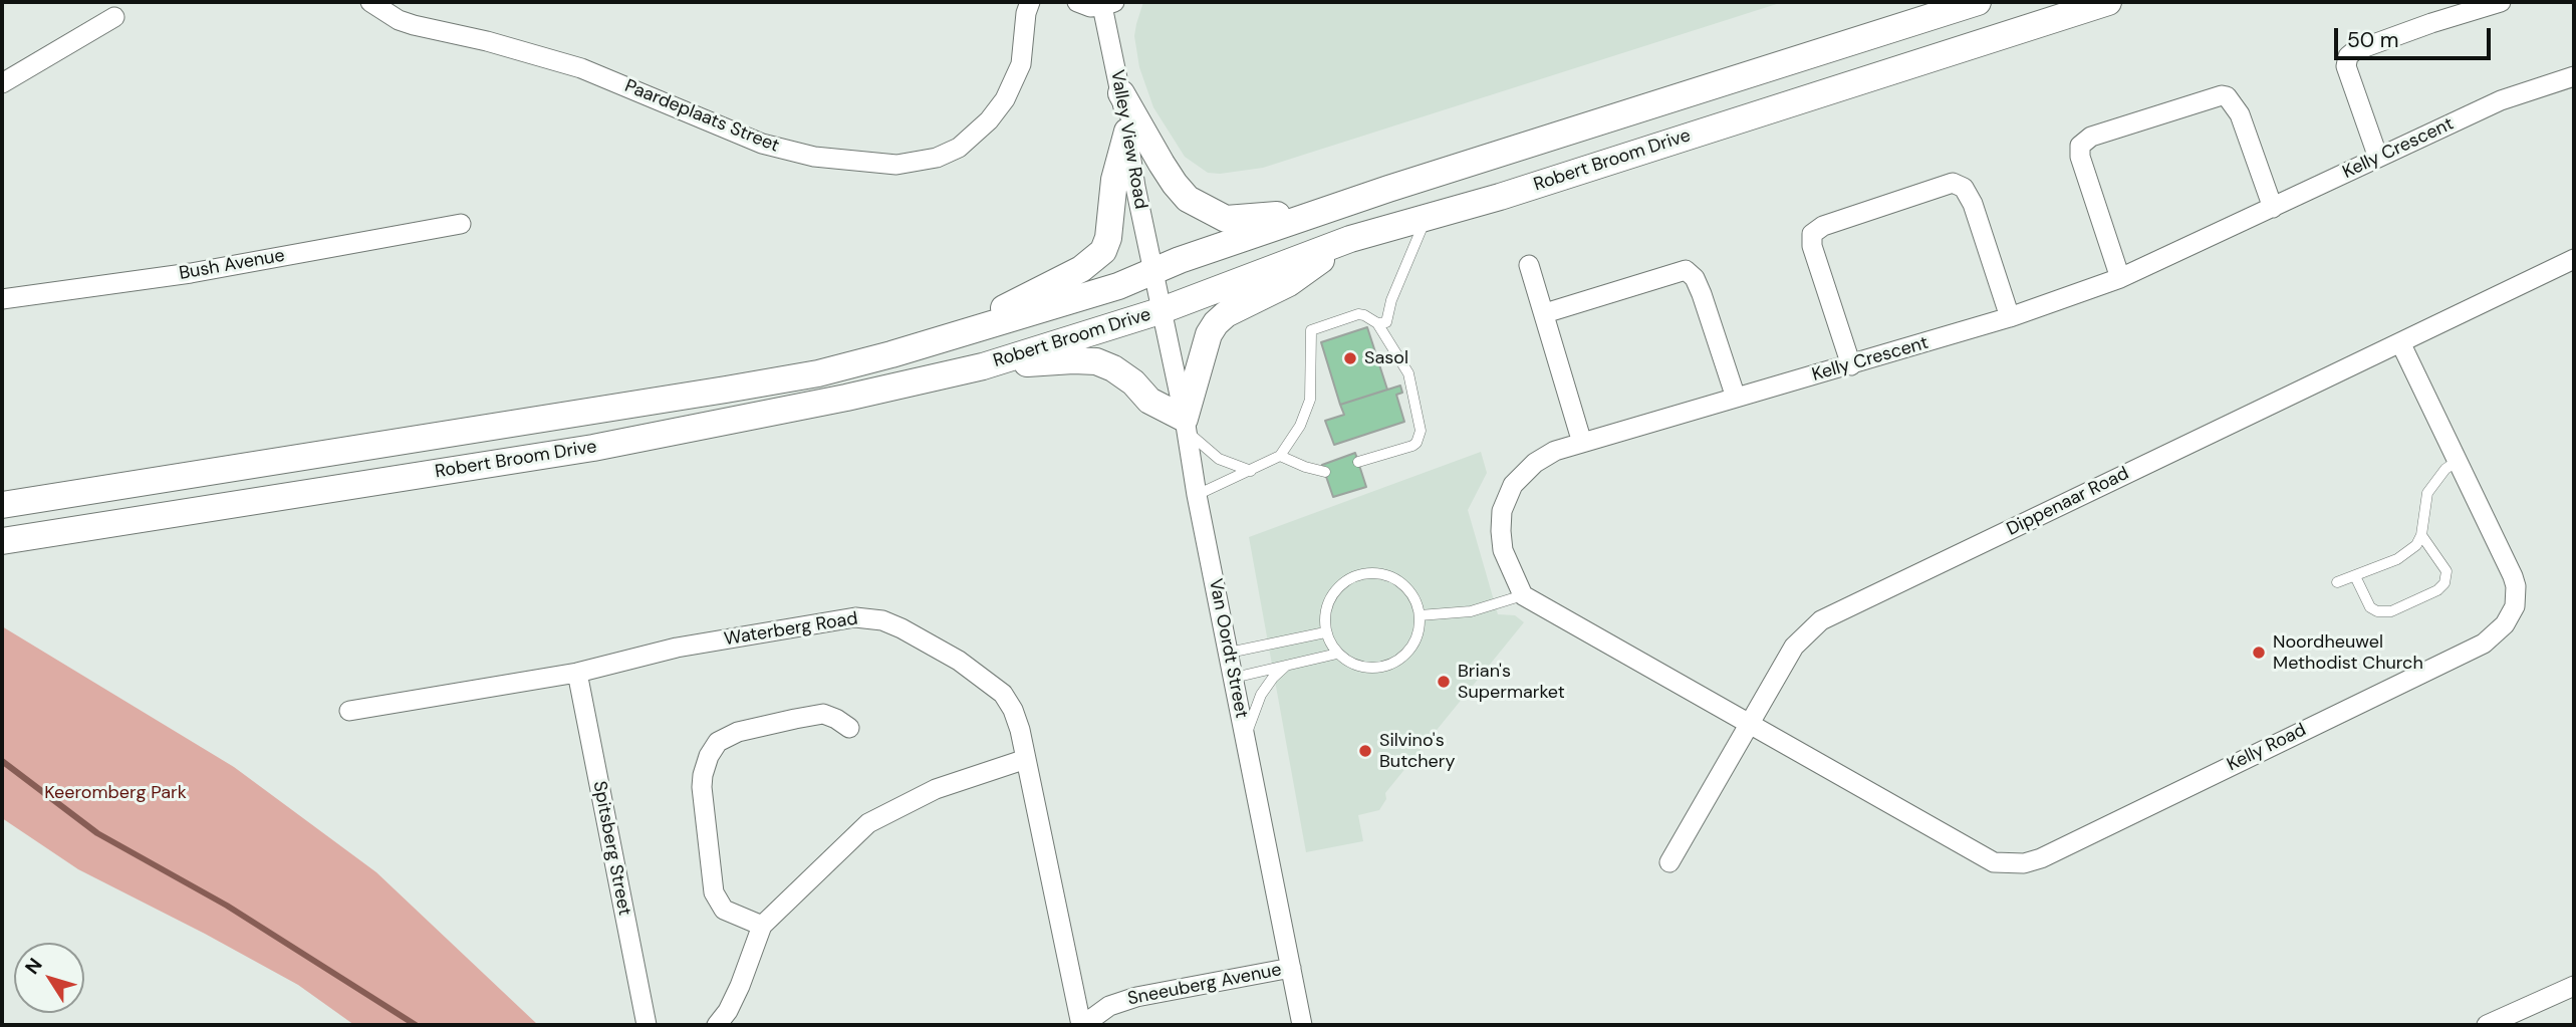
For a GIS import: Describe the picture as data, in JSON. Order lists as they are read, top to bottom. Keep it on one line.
{"streets":{"street":["Paardeplaats Street","Valley View Road","Kelly Crescent","Robert Broom Drive","Bush Avenue","Dippenaar Road","Waterberg Road","Van Oordt Street","Kelly Road","Spitsberg Street","Sneeuberg Avenue"]},"crossings":[["Valley View Road","Robert Broom Drive"],["Valley View Road","Van Oordt Street"],["Robert Broom Drive","Van Oordt Street"],["Dippenaar Road","Kelly Road"],["Waterberg Road","Spitsberg Street"],["Waterberg Road","Sneeuberg Avenue"],["Van Oordt Street","Sneeuberg Avenue"]],"parks":["Keeromberg Park"],"places":["Sasol","Noordheuwel Methodist Church","Brian's Supermarket","Silvino's Butchery"],"scale_bar":"50 m","north":"top left"}
